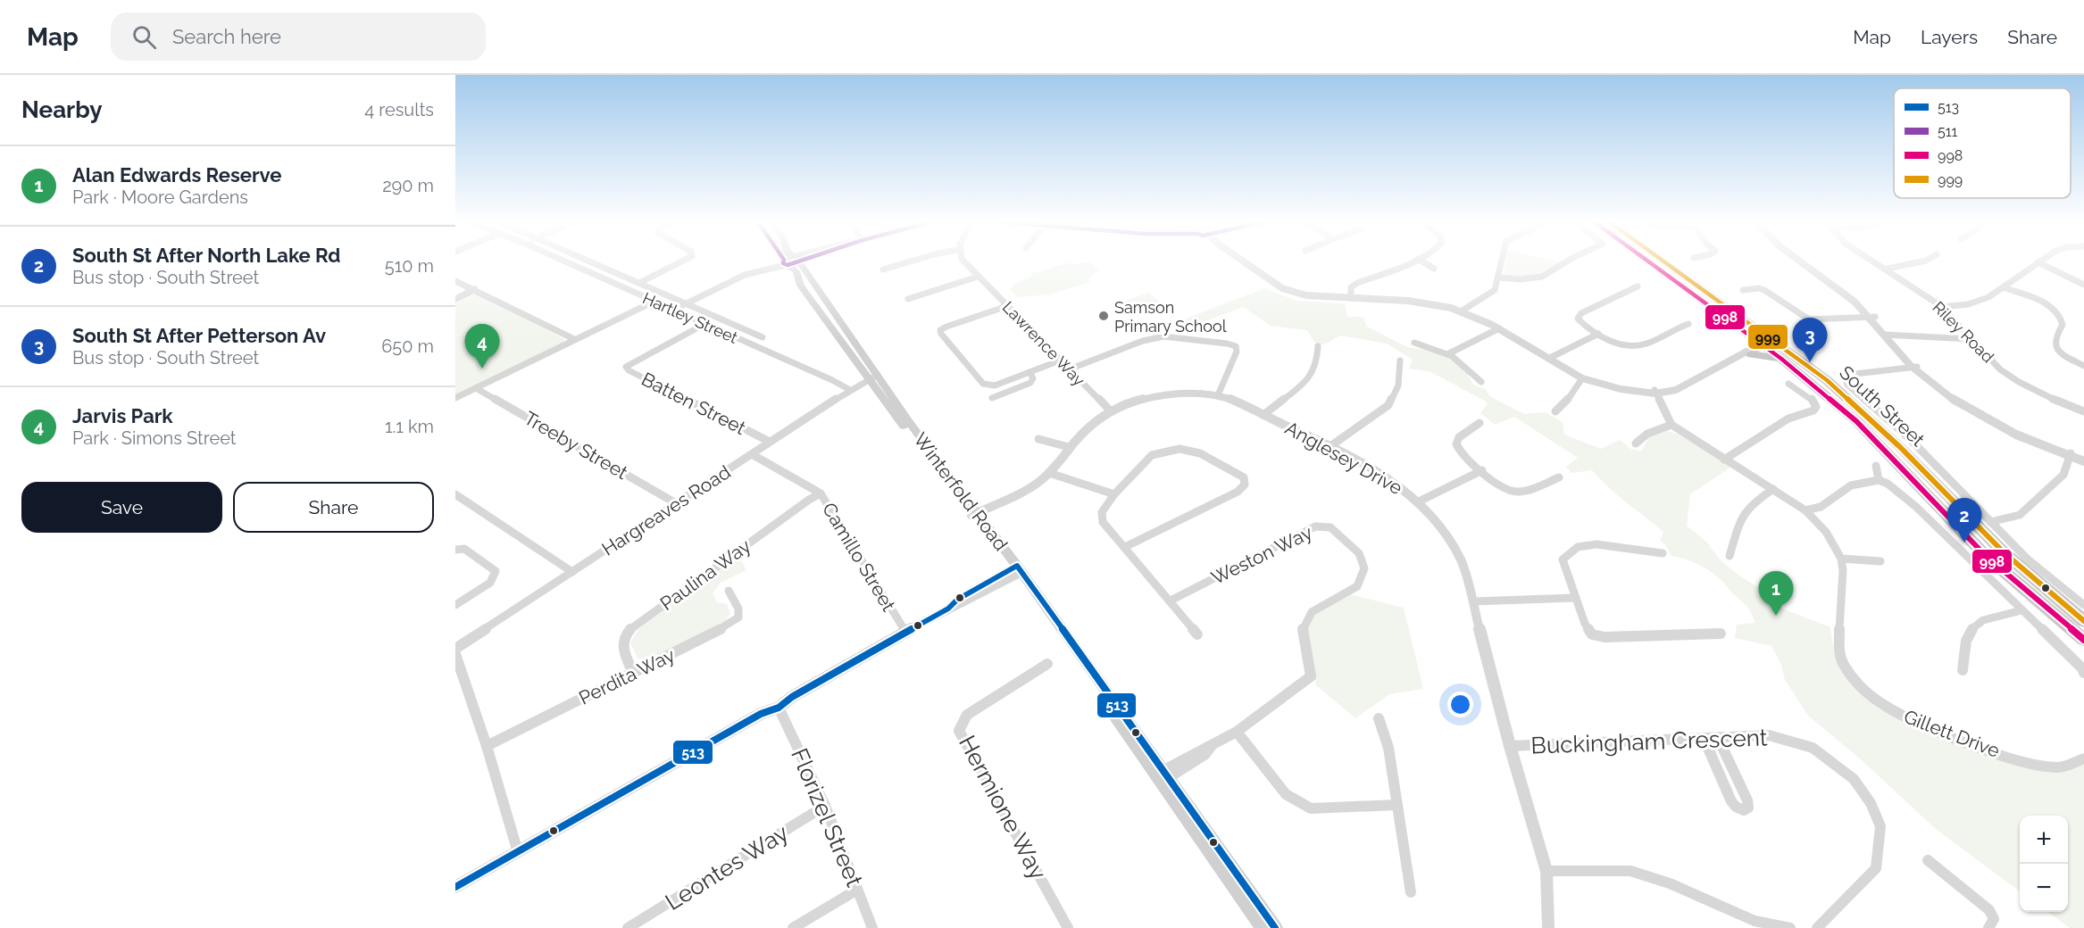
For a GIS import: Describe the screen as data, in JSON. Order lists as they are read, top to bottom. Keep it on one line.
{"streets":{"highway":["South Street"],"main road":["Winterfold Road"],"street":["Hartley Street","Riley Road","Lawrence Way","Batten Street","Treeby Street","Anglesey Drive","Hargreaves Road","Weston Way","Camillo Street","Paulina Way","Perdita Way","Gillett Drive","Buckingham Crescent","Hermione Way","Florizel Street","Leontes Way"]},"crossings":[["Hartley Street","Batten Street"],["Hartley Street","Hargreaves Road"],["Lawrence Way","Anglesey Drive"],["Batten Street","Hargreaves Road"],["Treeby Street","Hargreaves Road"],["Anglesey Drive","Winterfold Road"],["Anglesey Drive","Buckingham Crescent"],["Winterfold Road","Hargreaves Road"],["Winterfold Road","Weston Way"],["Hargreaves Road","Camillo Street"],["Camillo Street","Paulina Way"],["Paulina Way","Perdita Way"],["Florizel Street","Leontes Way"]],"places":["Samson Primary School"],"lines":["transit line 511","transit line 998","transit line 999","transit line 513"],"legend":["513","511","998","999"],"page":{"header":"Map","search":"Search here","nav":["Map","Layers","Share"],"heading":["Nearby","4 results"],"list":[{"mark":"1","name":"Alan Edwards Reserve","note":"Park · Moore Gardens","value":"290 m"},{"mark":"2","name":"South St After North Lake Rd","note":"Bus stop · South Street","value":"510 m"},{"mark":"3","name":"South St After Petterson Av","note":"Bus stop · South Street","value":"650 m"},{"mark":"4","name":"Jarvis Park","note":"Park · Simons Street","value":"1.1 km"}],"pins":["3","4","2","1"],"buttons":["Save","Share"],"map_buttons":["+","−"]}}
